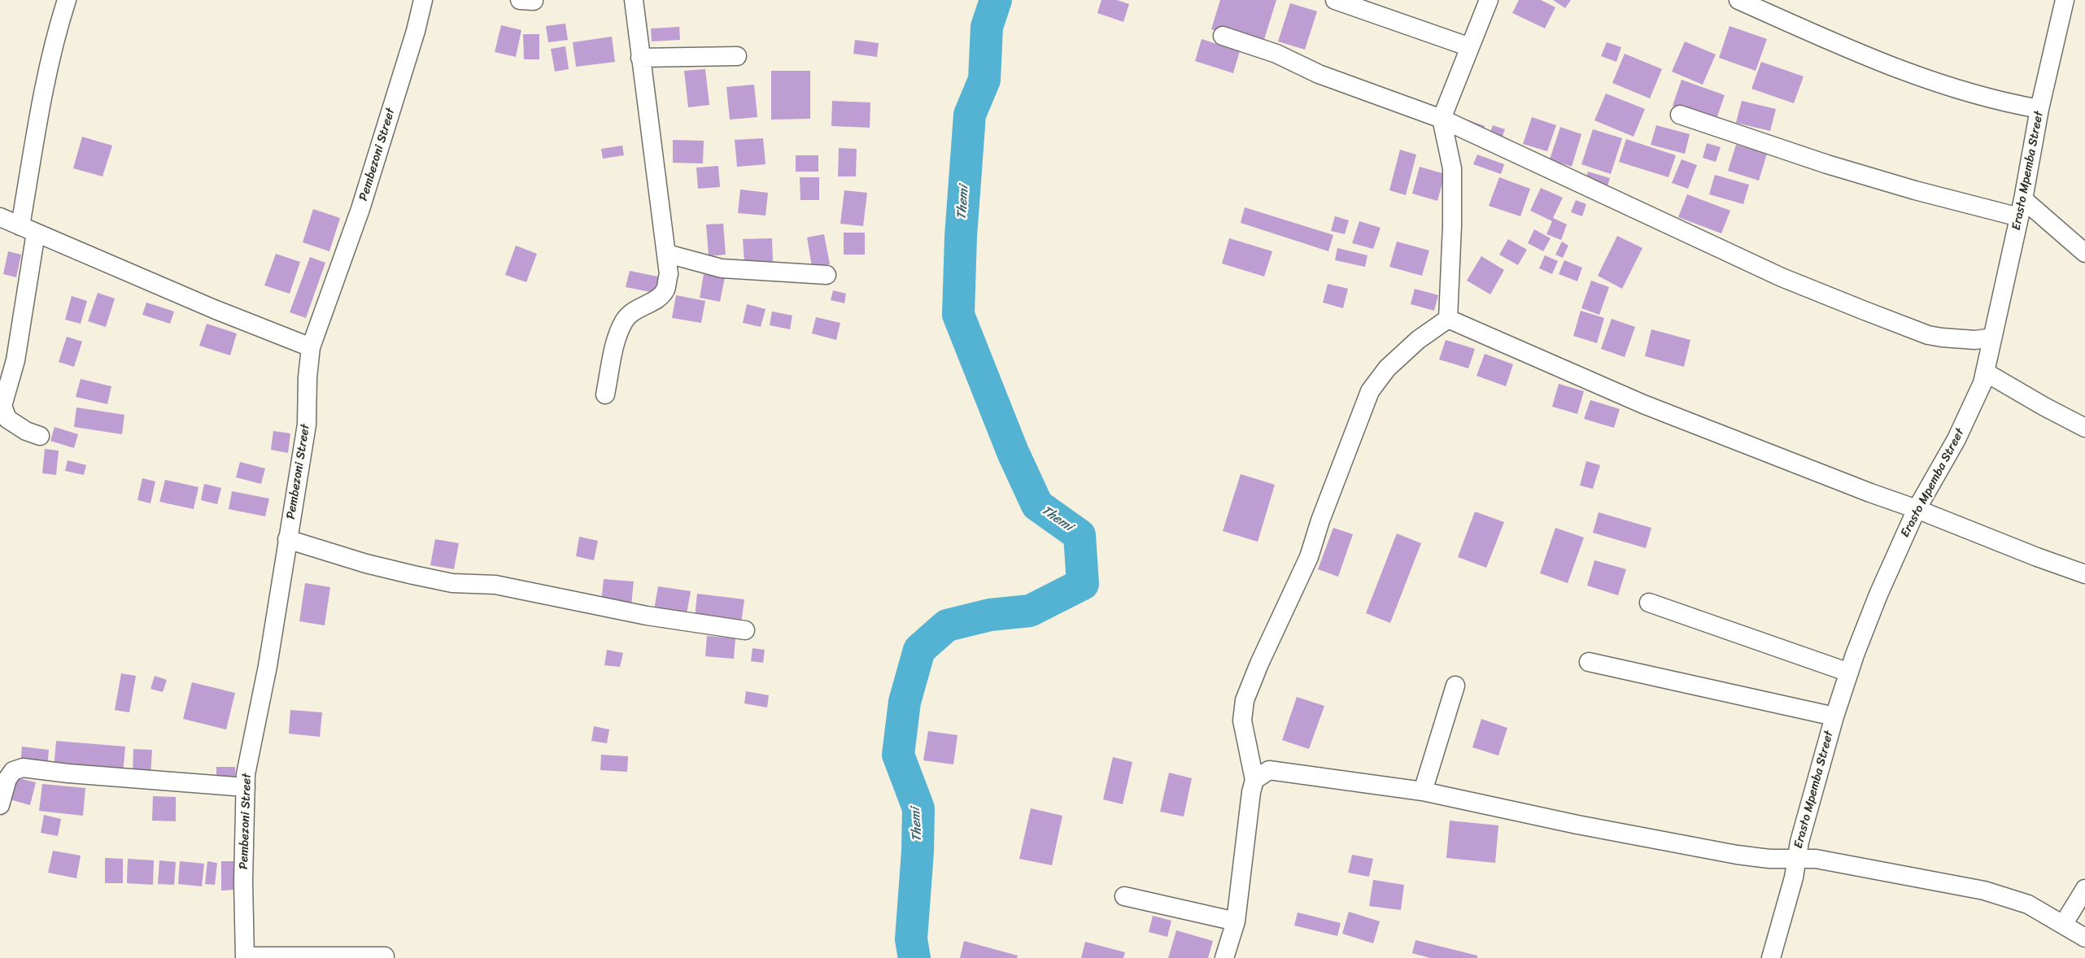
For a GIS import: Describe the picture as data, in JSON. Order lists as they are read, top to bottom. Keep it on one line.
{"streets":{"street":["Pembezoni Street","Erasto Mpemba Street"]},"water":["Themi"]}
